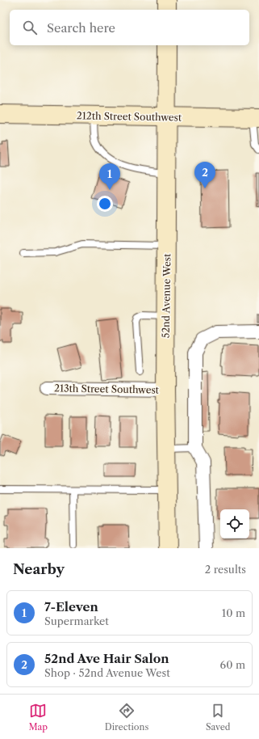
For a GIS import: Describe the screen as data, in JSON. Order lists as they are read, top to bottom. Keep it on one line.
{"streets":{"street":["212th Street Southwest","52nd Avenue West","213th Street Southwest"]},"crossings":[["212th Street Southwest","52nd Avenue West"],["52nd Avenue West","213th Street Southwest"]],"page":{"search":"Search here","pins":["2","1"],"heading":["Nearby","2 results"],"list":[{"mark":"1","name":"7-Eleven","note":"Supermarket","value":"10 m"},{"mark":"2","name":"52nd Ave Hair Salon","note":"Shop · 52nd Avenue West","value":"60 m"}],"nav":["Map","Directions","Saved"]}}
